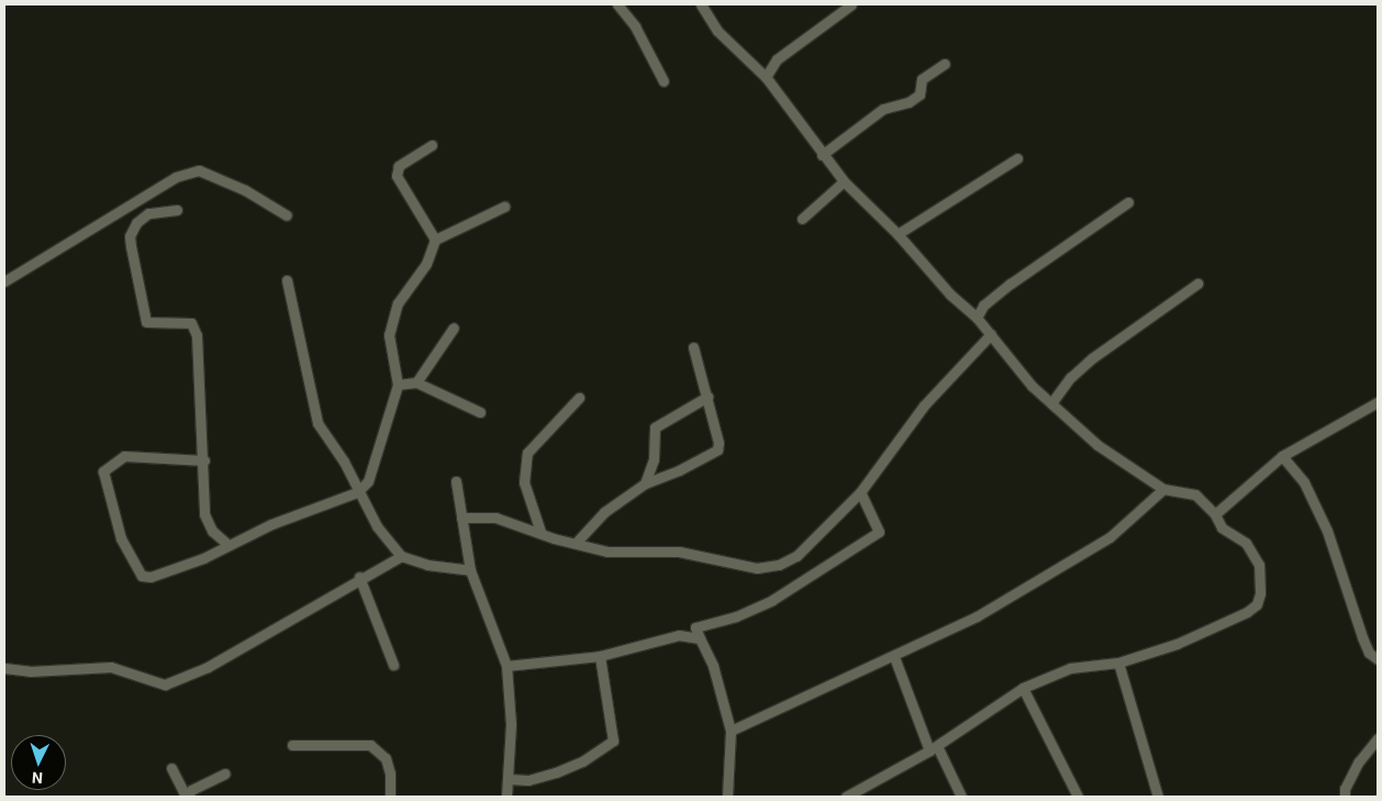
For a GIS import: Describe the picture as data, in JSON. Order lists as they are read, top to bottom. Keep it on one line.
{"north":"bottom"}
